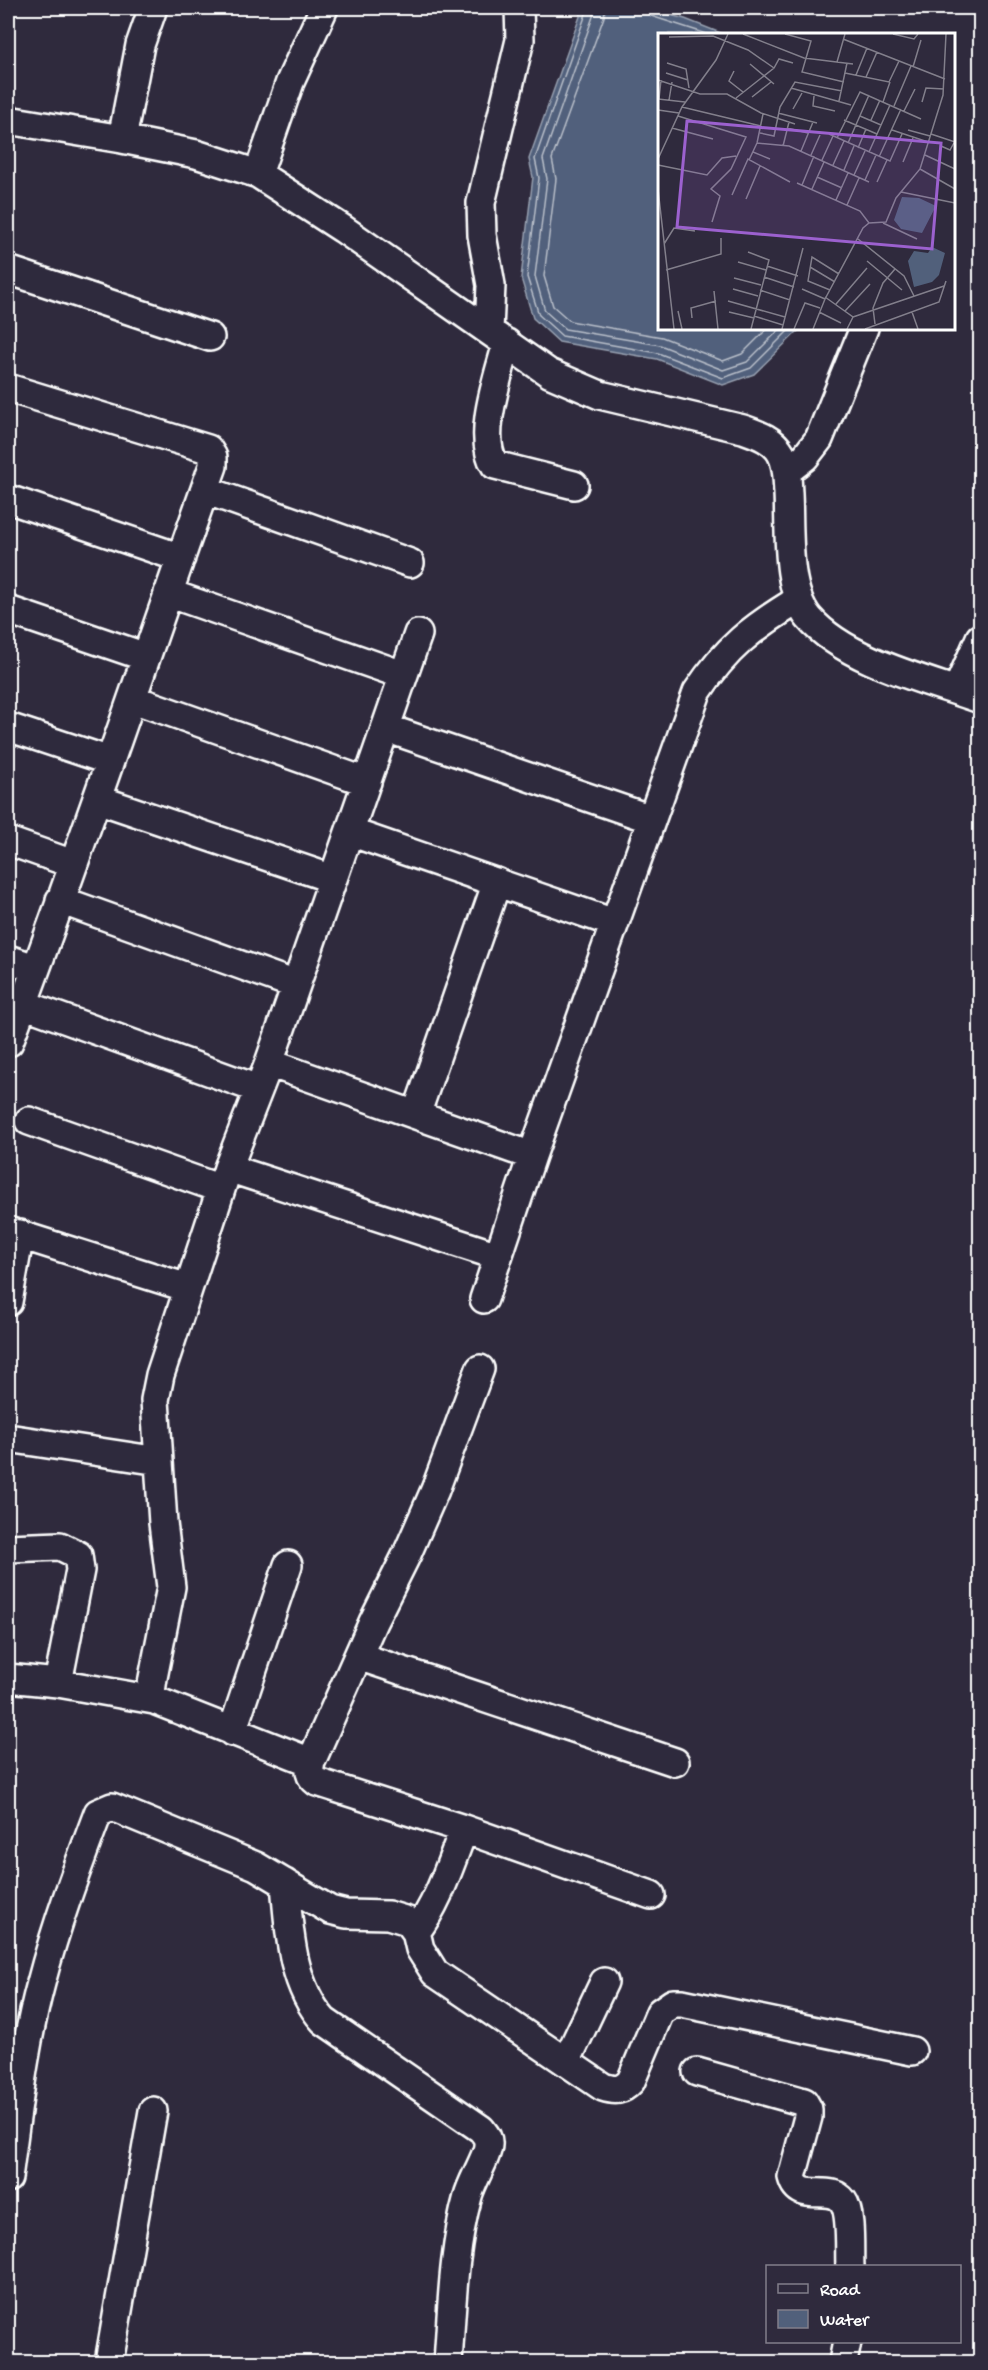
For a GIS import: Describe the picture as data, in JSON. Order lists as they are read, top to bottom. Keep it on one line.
{"legend":["Road","Water"]}
